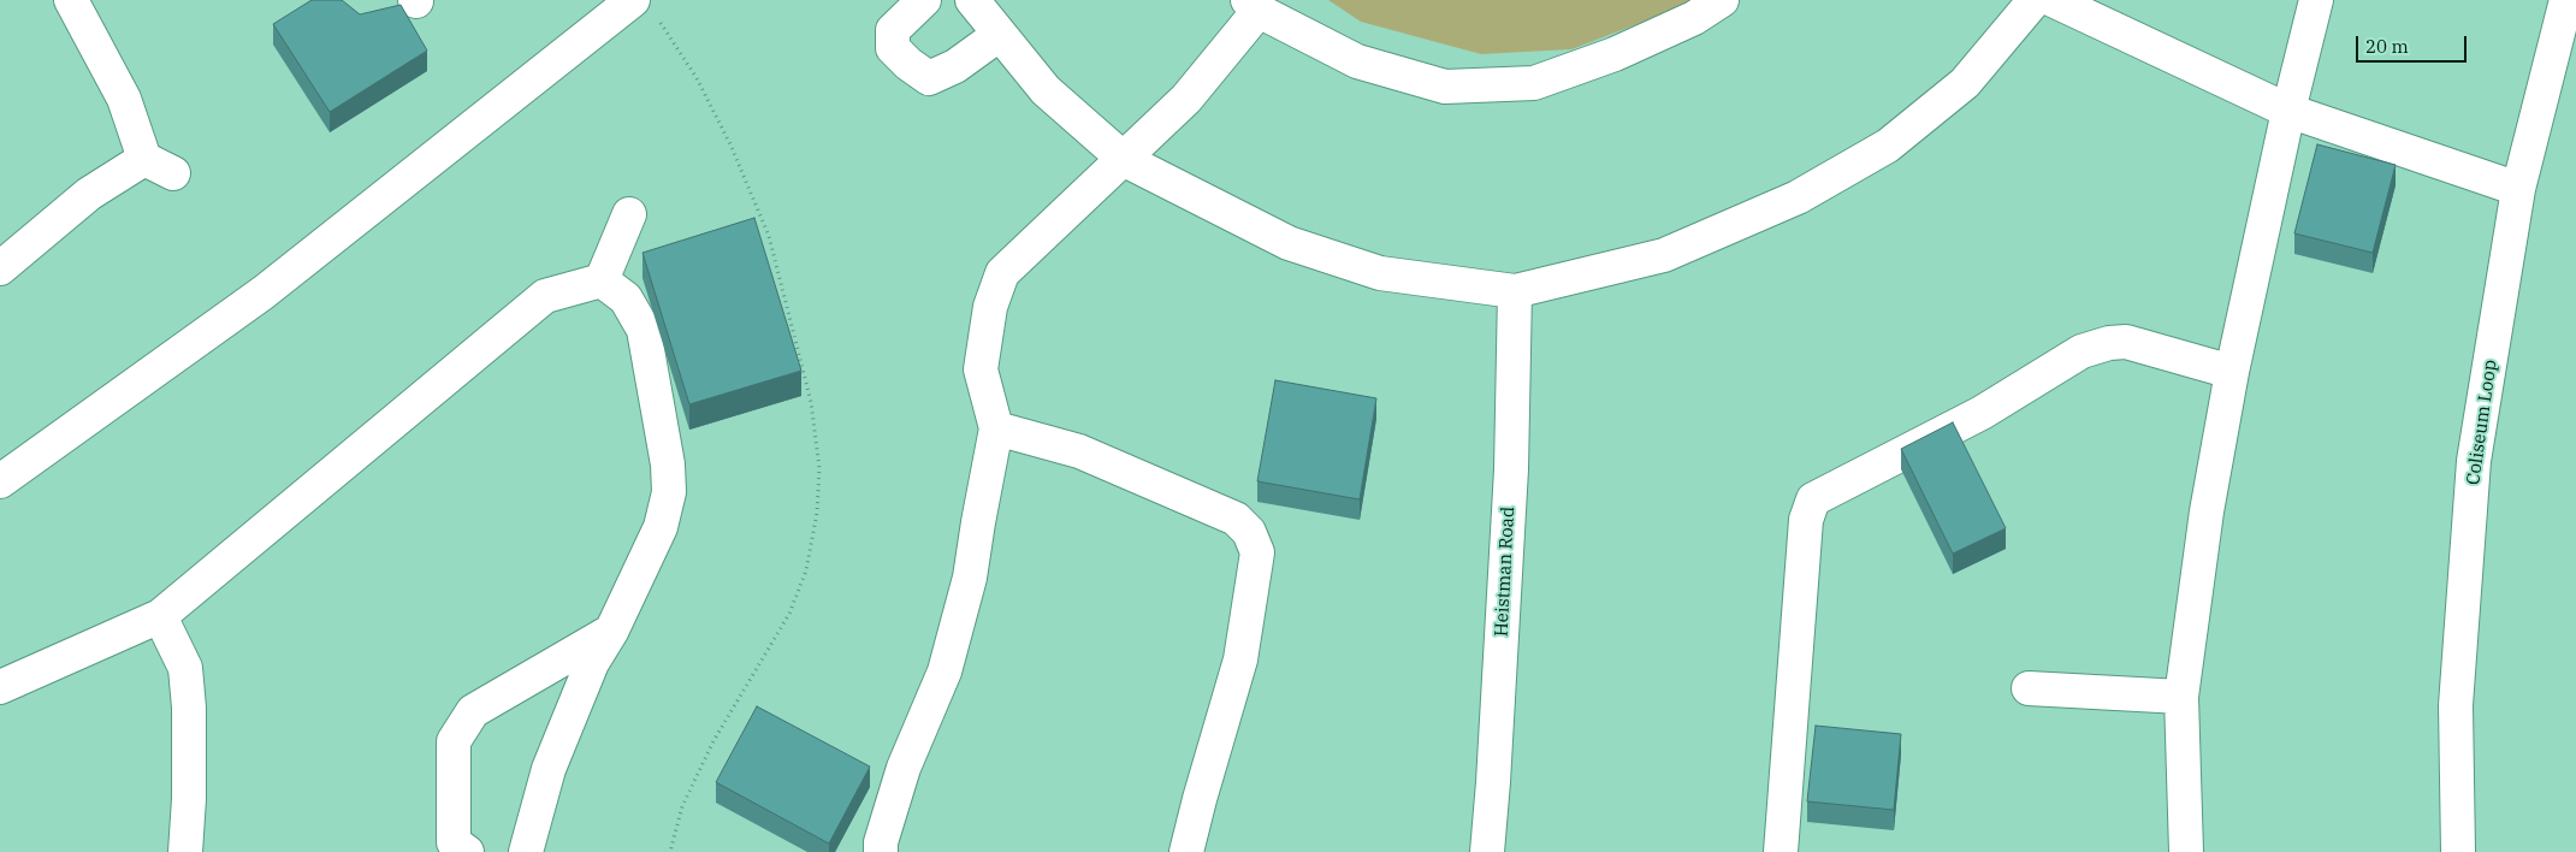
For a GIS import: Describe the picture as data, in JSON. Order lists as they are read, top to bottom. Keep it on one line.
{"streets":{"street":["Coliseum Loop","Heistman Road"]},"scale_bar":"20 m"}
